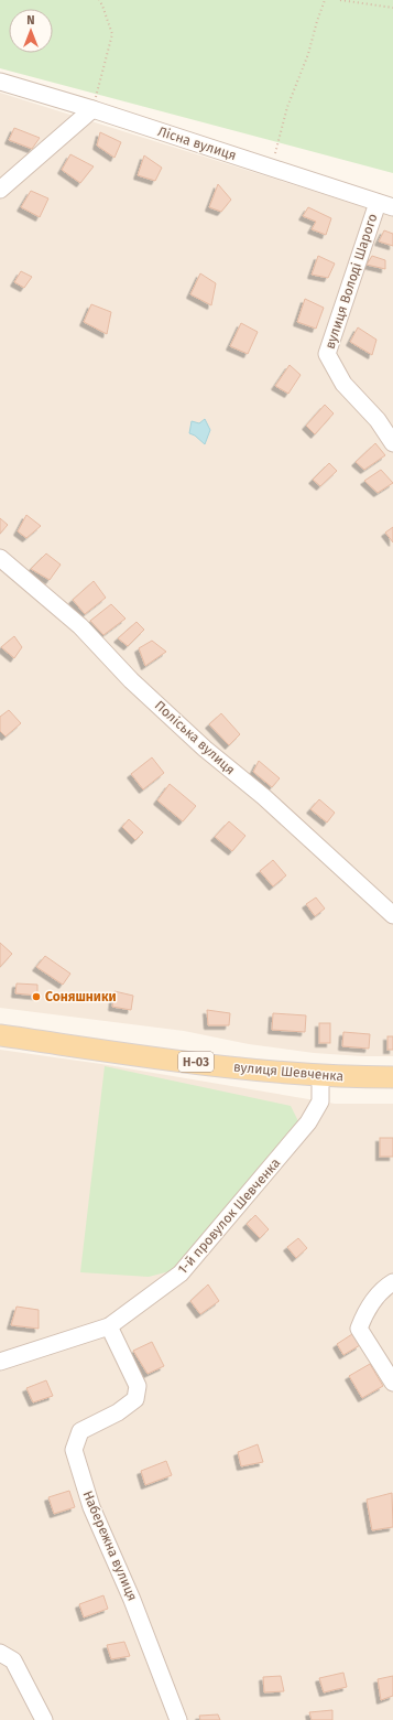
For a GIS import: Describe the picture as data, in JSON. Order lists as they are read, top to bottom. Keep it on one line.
{"streets":{"main road":["Н-03","вулиця Шевченка"],"street":["Лісна вулиця","вулиця Володі Шарого","Поліська вулиця","1-й провулок Шевченка","Набережна вулиця"]},"crossings":[["Лісна вулиця","вулиця Володі Шарого"],["вулиця Шевченка","1-й провулок Шевченка"],["1-й провулок Шевченка","Набережна вулиця"]],"places":["Соняшники"],"north":"top"}
